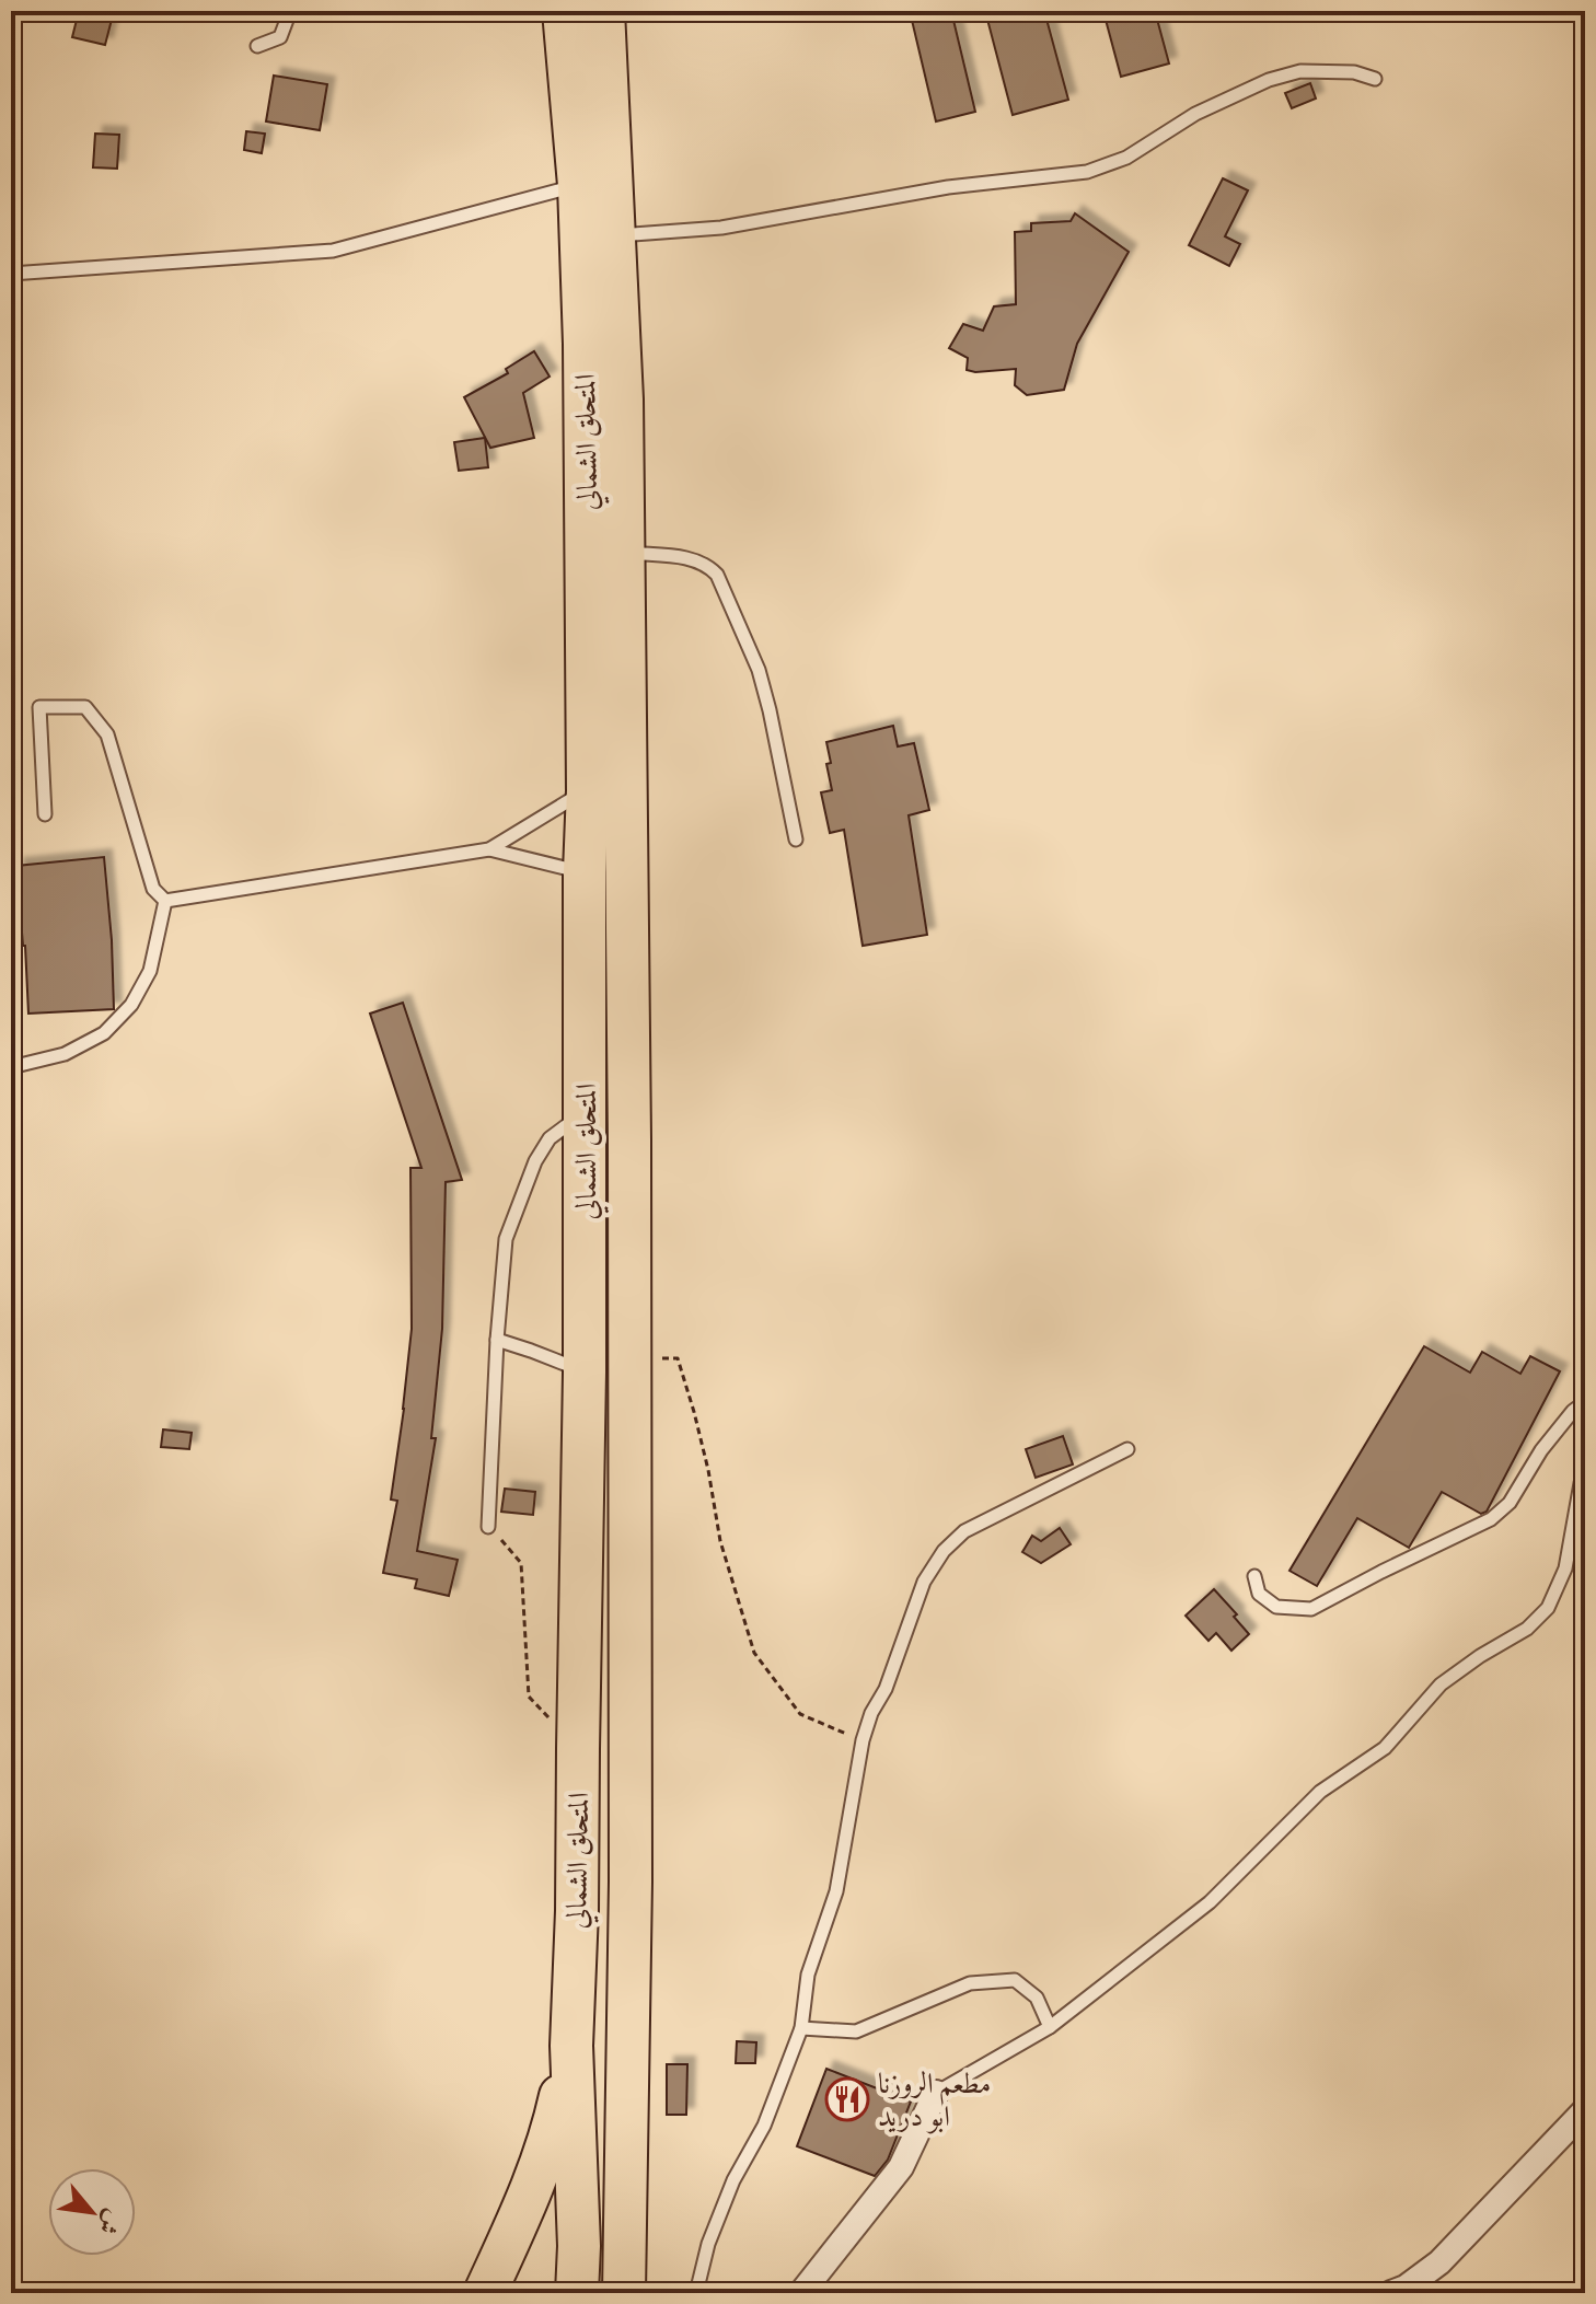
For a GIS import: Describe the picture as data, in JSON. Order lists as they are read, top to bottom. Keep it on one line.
{"streets":{"highway":["المتحلق الشمالي"]},"places":{"restaurant":["مطعم الروزنا ابو دريد"]},"north":"bottom right"}
